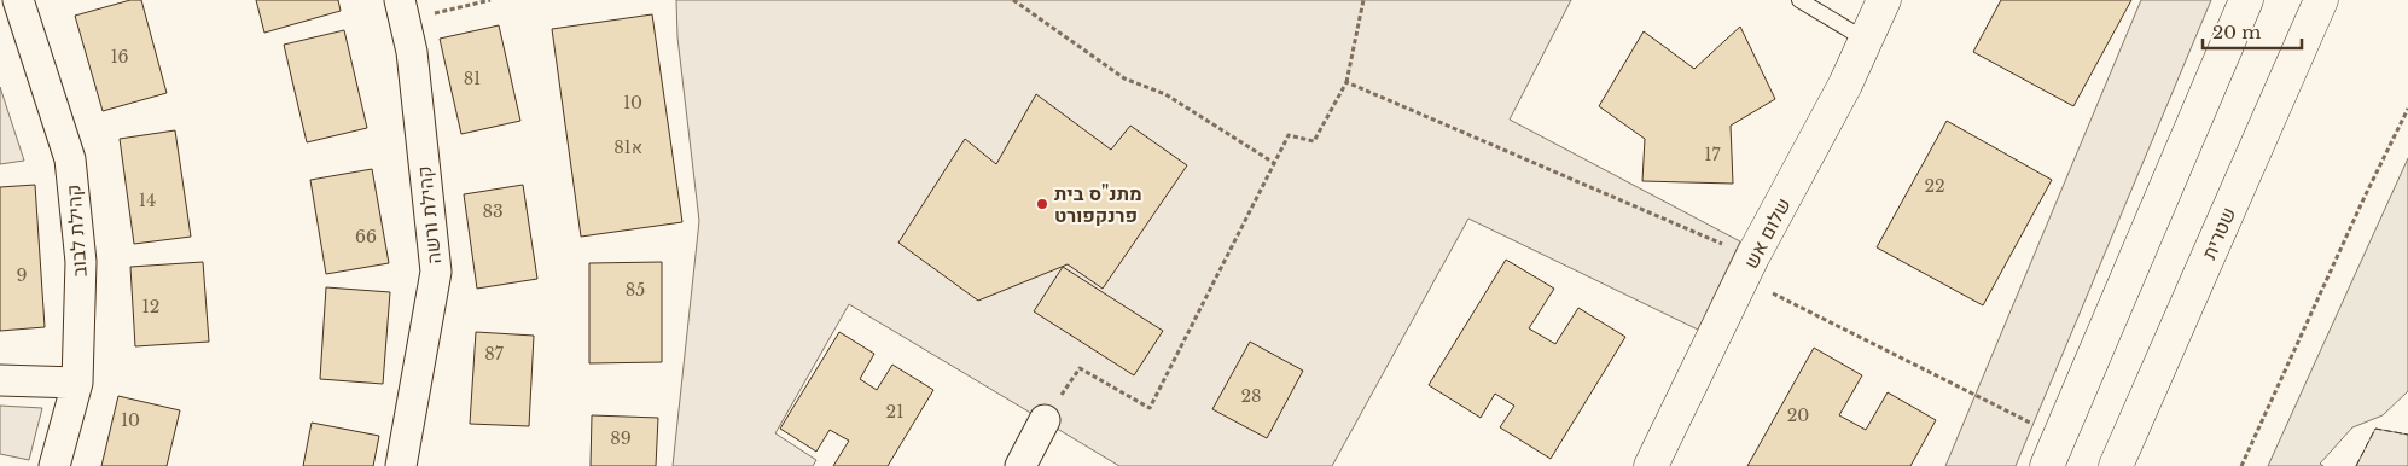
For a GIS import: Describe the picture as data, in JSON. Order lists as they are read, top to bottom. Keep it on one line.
{"streets":{"street":["קהילת ורשה","קהילת לבוב","שלום אש","שטרית"]},"places":["מתנ\"ס בית פרנקפורט"],"house_numbers":["16","81","10","81א","17","22","14","83","66","9","85","12","87","28","21","20","10","89"],"scale_bar":"20 m"}
